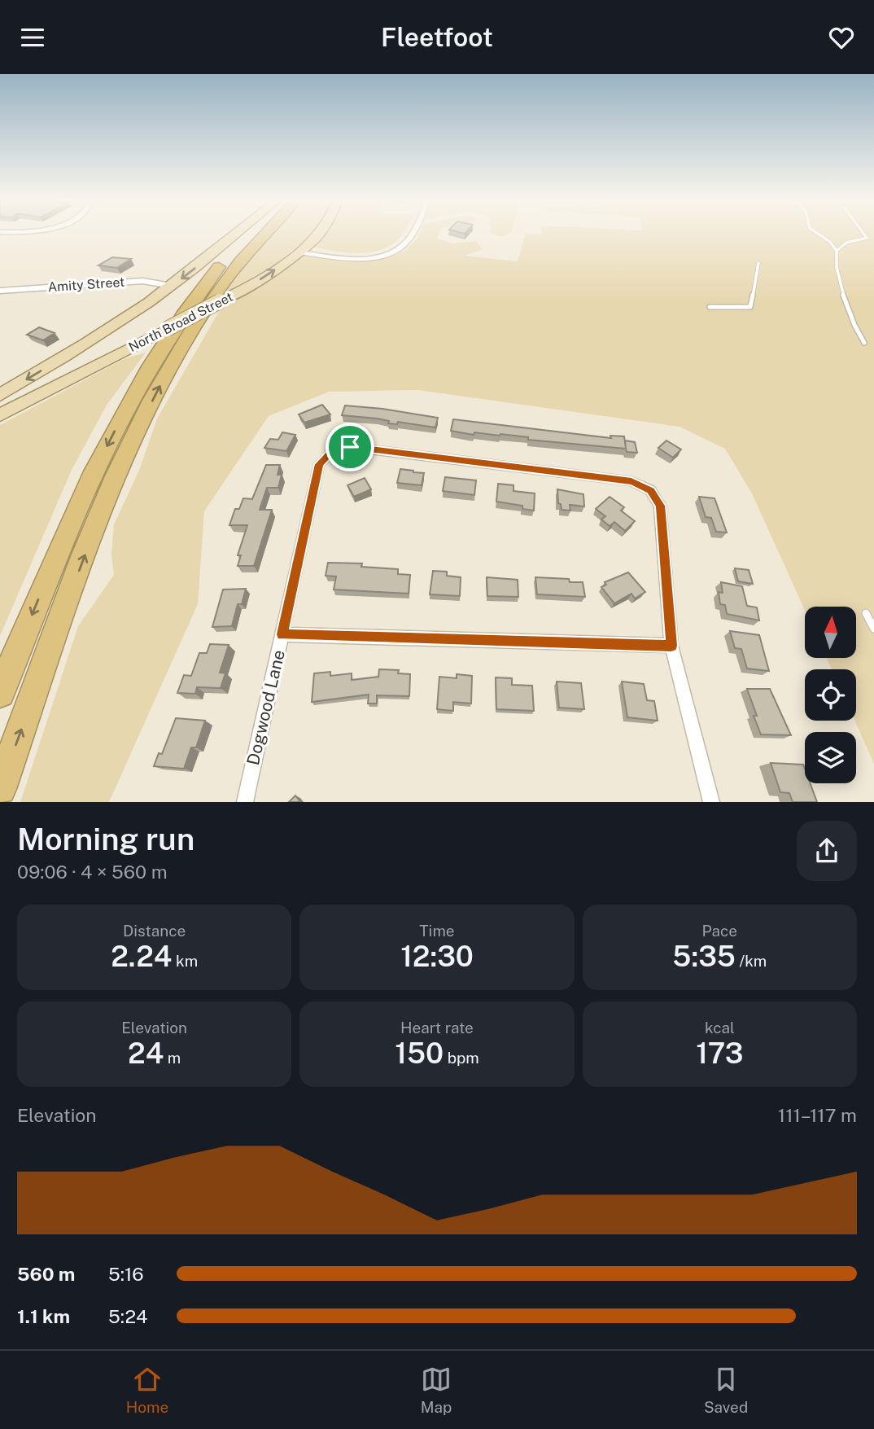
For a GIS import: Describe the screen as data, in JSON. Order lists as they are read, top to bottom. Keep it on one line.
{"streets":{"main road":["North Broad Street"],"street":["Amity Street","Dogwood Lane"]},"crossings":[["Amity Street","North Broad Street"]],"north":"top","page":{"header":"Fleetfoot","heading":["Morning run","09:06 · 4 × 560 m"],"stats":[["Distance","2.24 km"],["Time","12:30"],["Pace","5:35 /km"],["Elevation","24 m"],["Heart rate","150 bpm"],["kcal","173"]],"chart":["Elevation","111–117 m"],"list":[{"name":"560 m","note":"5:16"},{"name":"1.1 km","note":"5:24"}],"tabs":["Home","Map","Saved"]}}
